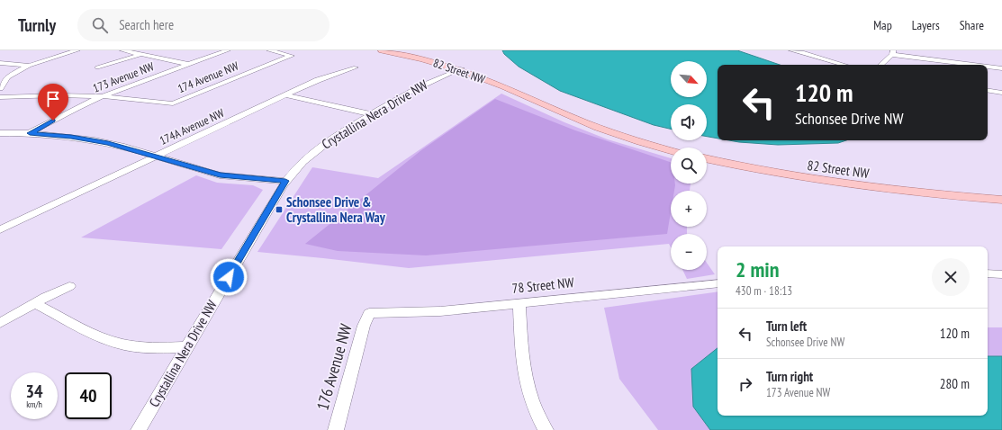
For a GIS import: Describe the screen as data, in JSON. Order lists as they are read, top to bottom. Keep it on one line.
{"streets":{"main road":["82 Street NW"],"street":["173 Avenue NW","174 Avenue NW","Crystallina Nera Drive NW","174A Avenue NW","78 Street NW","176 Avenue NW"]},"crossings":[["82 Street NW","Crystallina Nera Drive NW"],["173 Avenue NW","174 Avenue NW"],["78 Street NW","176 Avenue NW"]],"places":{"transit":["Schonsee Drive & Crystallina Nera Way"]},"north":"bottom right","page":{"header":"Turnly","search":"Search here","nav":["Map","Layers","Share"],"map_buttons":["+","−"],"turn":["120 m","Schonsee Drive NW"],"heading":["2 min","430 m · 18:13"],"list":[{"name":"Turn left","note":"Schonsee Drive NW","value":"120 m"},{"name":"Turn right","note":"173 Avenue NW","value":"280 m"}],"speed":"34 km/h","limit":"40"}}
